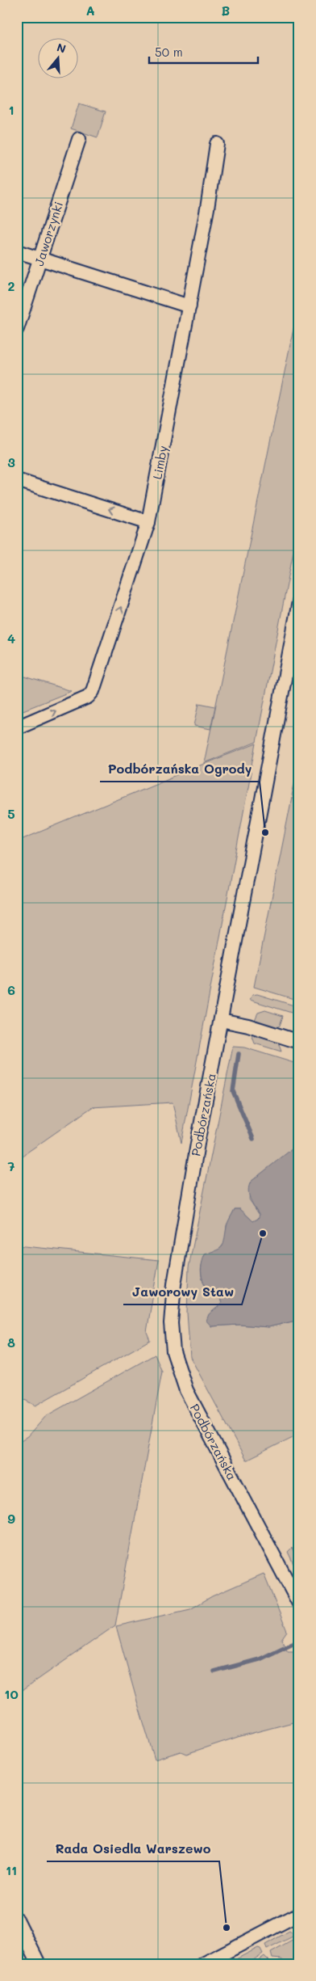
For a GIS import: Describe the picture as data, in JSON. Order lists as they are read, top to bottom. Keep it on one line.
{"streets":{"street":["Jaworzynki","Limby","Podbórzańska"]},"one_way":["Limby"],"places":["Podbórzańska Ogrody","Jaworowy Staw","Rada Osiedla Warszewo"],"scale_bar":"50 m","north":"top","grid":{"columns":["A","B"],"rows":["1","2","3","4","5","6","7","8","9","10","11"]}}
